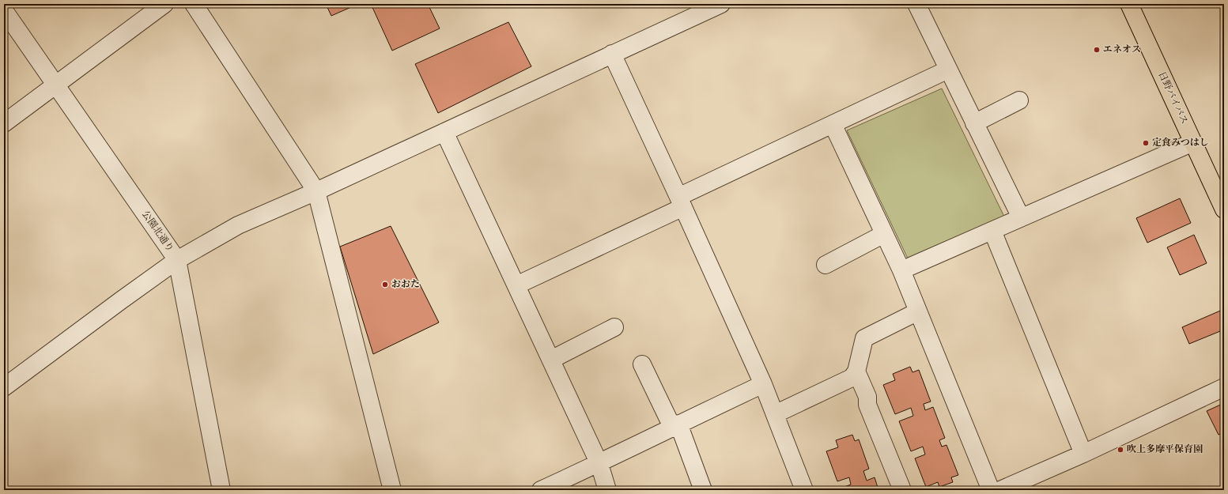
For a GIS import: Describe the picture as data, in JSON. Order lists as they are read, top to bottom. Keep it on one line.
{"streets":{"highway":["日野バイパス"],"street":["公園北通り"]},"places":["エネオス","定食みつはし","おおた","吹上多摩平保育園"]}
